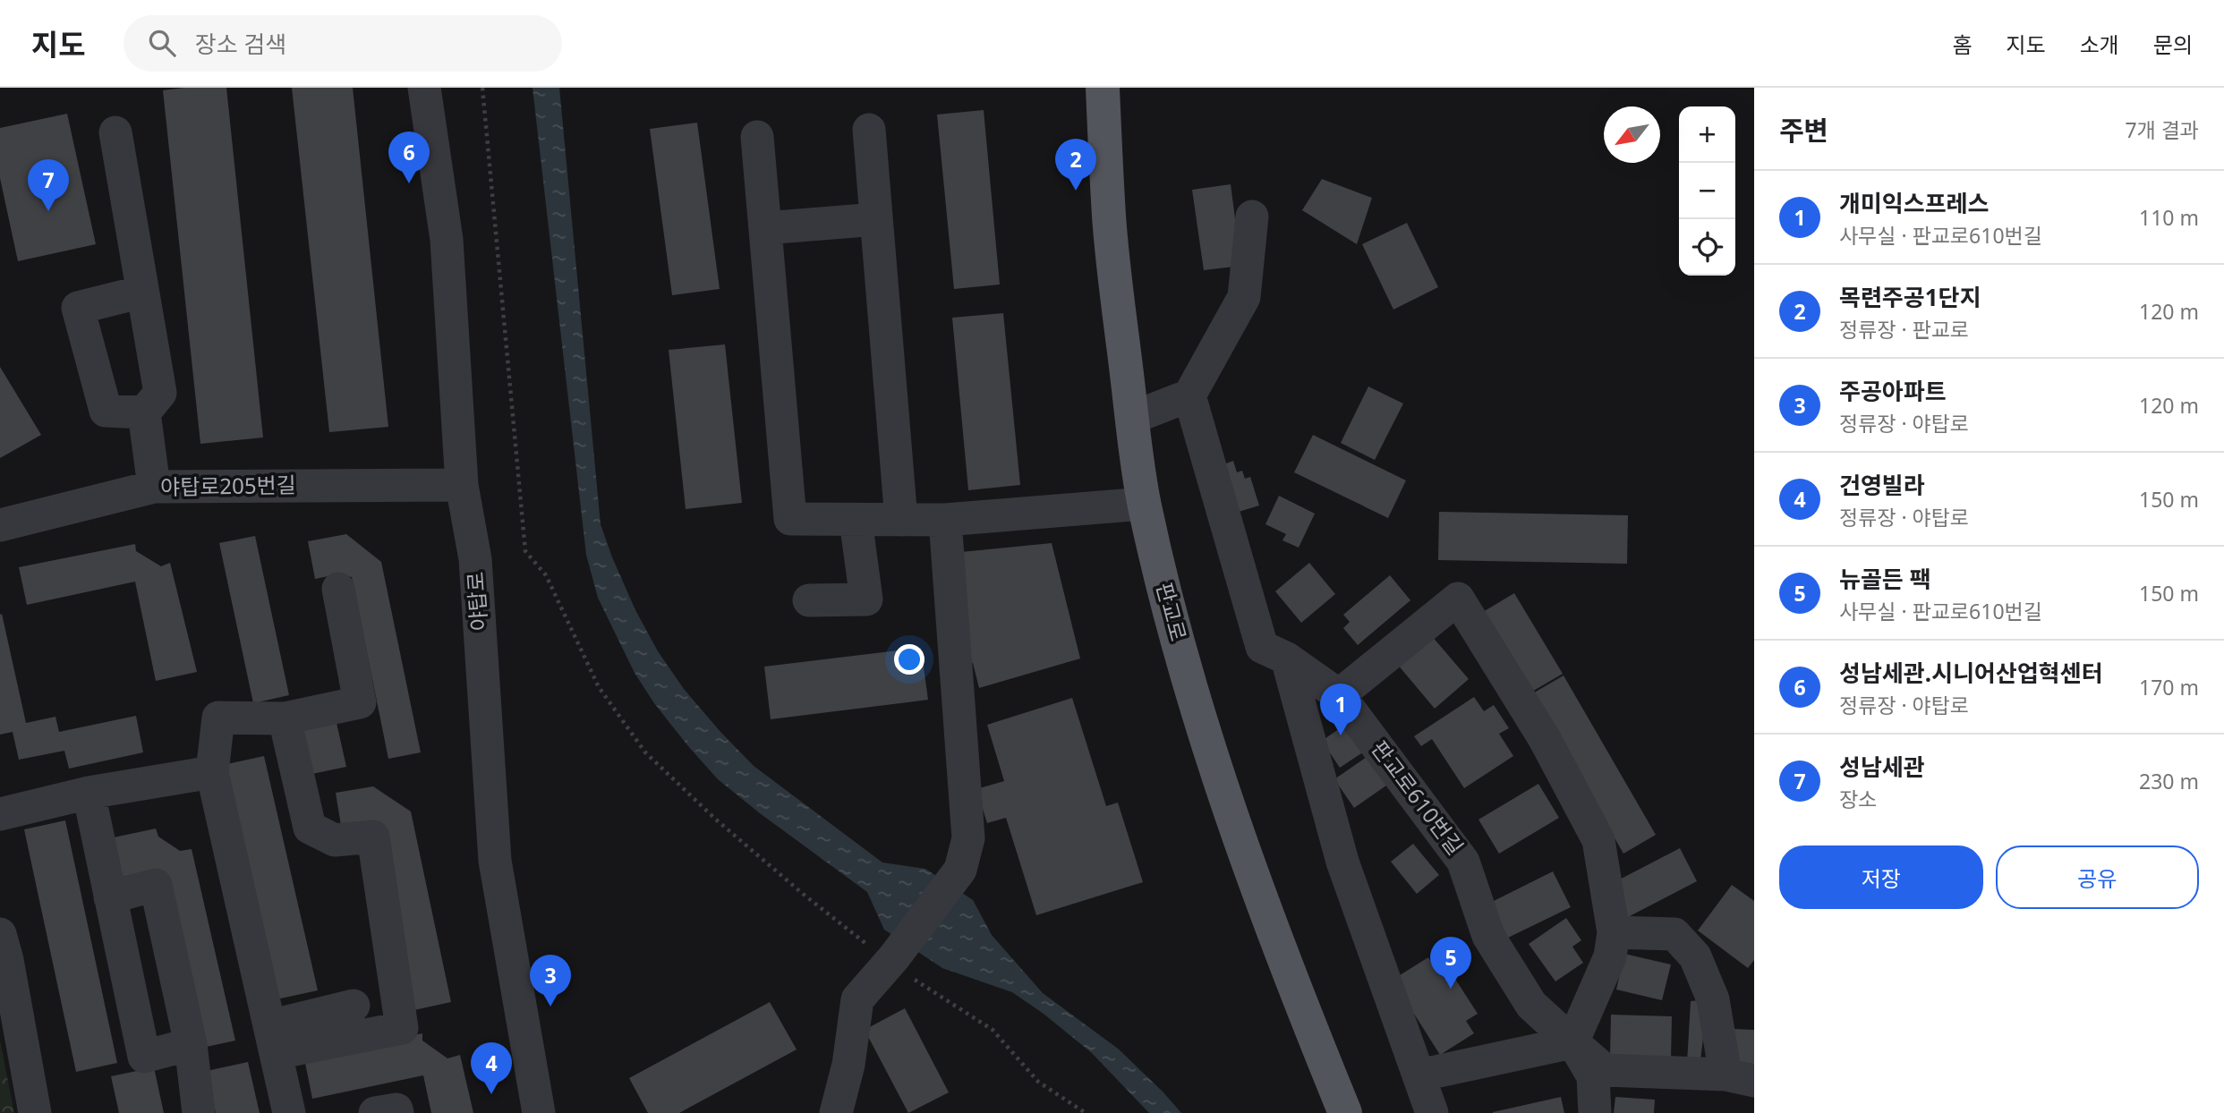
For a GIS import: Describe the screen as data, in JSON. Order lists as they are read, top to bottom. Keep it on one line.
{"streets":{"main road":["판교로"],"street":["야탑로205번길","야탑로","판교로610번길"]},"crossings":[["야탑로205번길","야탑로"]],"north":"bottom left","page":{"header":"지도","search":"장소 검색","nav":["홈","지도","소개","문의"],"heading":["주변","7개 결과"],"map_buttons":["+","−"],"pins":["6","2","7","1","5","3","4"],"list":[{"mark":"1","name":"개미익스프레스","note":"사무실 · 판교로610번길","value":"110 m"},{"mark":"2","name":"목련주공1단지","note":"정류장 · 판교로","value":"120 m"},{"mark":"3","name":"주공아파트","note":"정류장 · 야탑로","value":"120 m"},{"mark":"4","name":"건영빌라","note":"정류장 · 야탑로","value":"150 m"},{"mark":"5","name":"뉴골든 팩","note":"사무실 · 판교로610번길","value":"150 m"},{"mark":"6","name":"성남세관.시니어산업혁센터","note":"정류장 · 야탑로","value":"170 m"},{"mark":"7","name":"성남세관","note":"장소","value":"230 m"}],"buttons":["저장","공유"]}}
